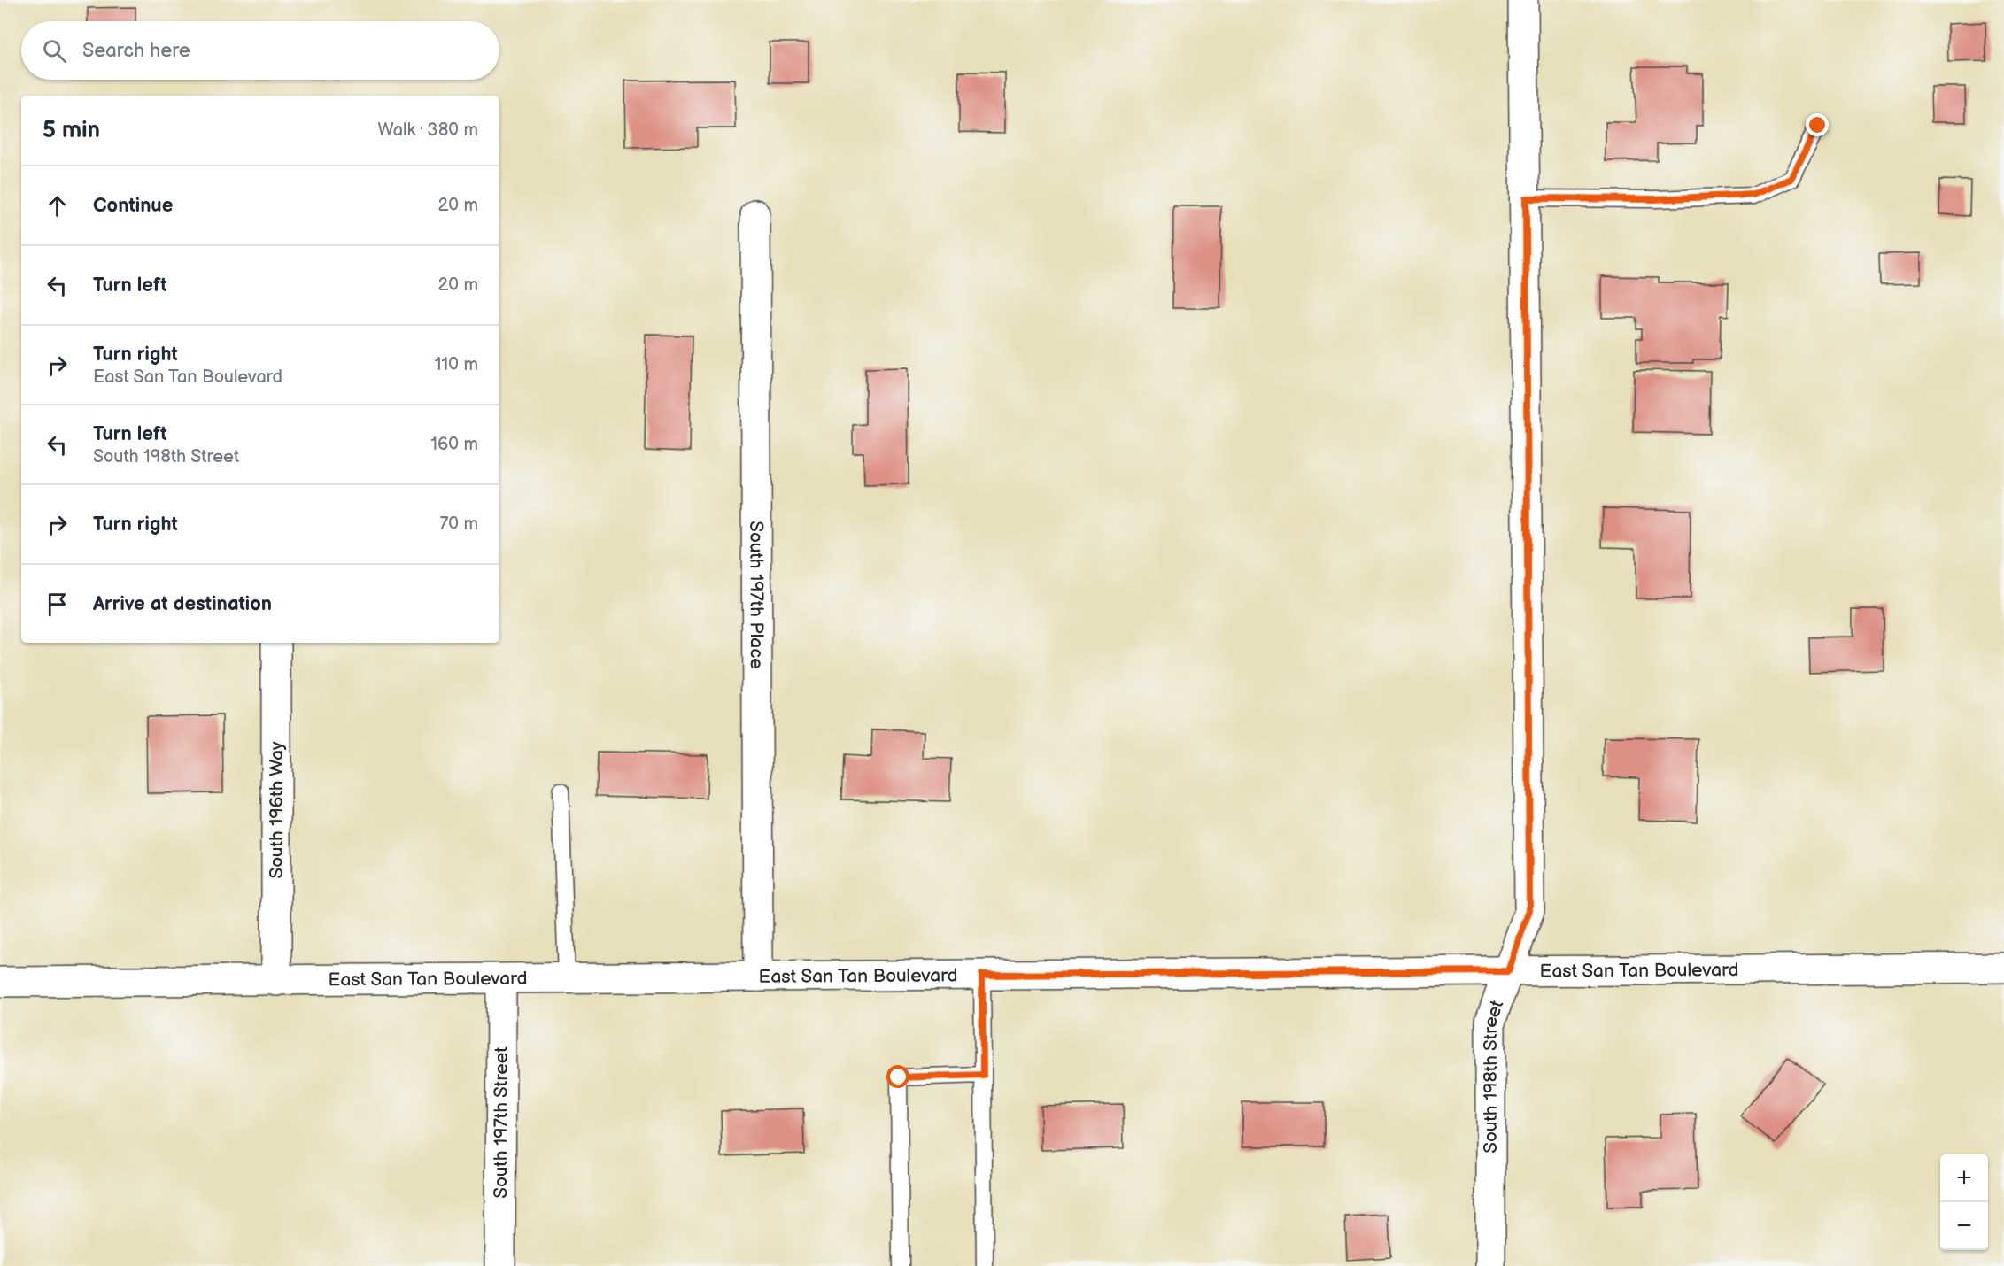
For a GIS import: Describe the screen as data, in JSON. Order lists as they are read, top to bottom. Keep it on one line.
{"streets":{"street":["South 197th Place","South 196th Way","East San Tan Boulevard","South 198th Street","South 197th Street"]},"crossings":[["South 197th Place","East San Tan Boulevard"],["South 196th Way","East San Tan Boulevard"],["East San Tan Boulevard","South 198th Street"],["East San Tan Boulevard","South 197th Street"]],"page":{"search":"Search here","heading":["5 min","Walk · 380 m"],"list":[["Continue","20 m"],["Turn left","20 m"],["Turn right","East San Tan Boulevard","110 m"],["Turn left","South 198th Street","160 m"],["Turn right","70 m"],"Arrive at destination"],"map_buttons":["+","−"]}}
